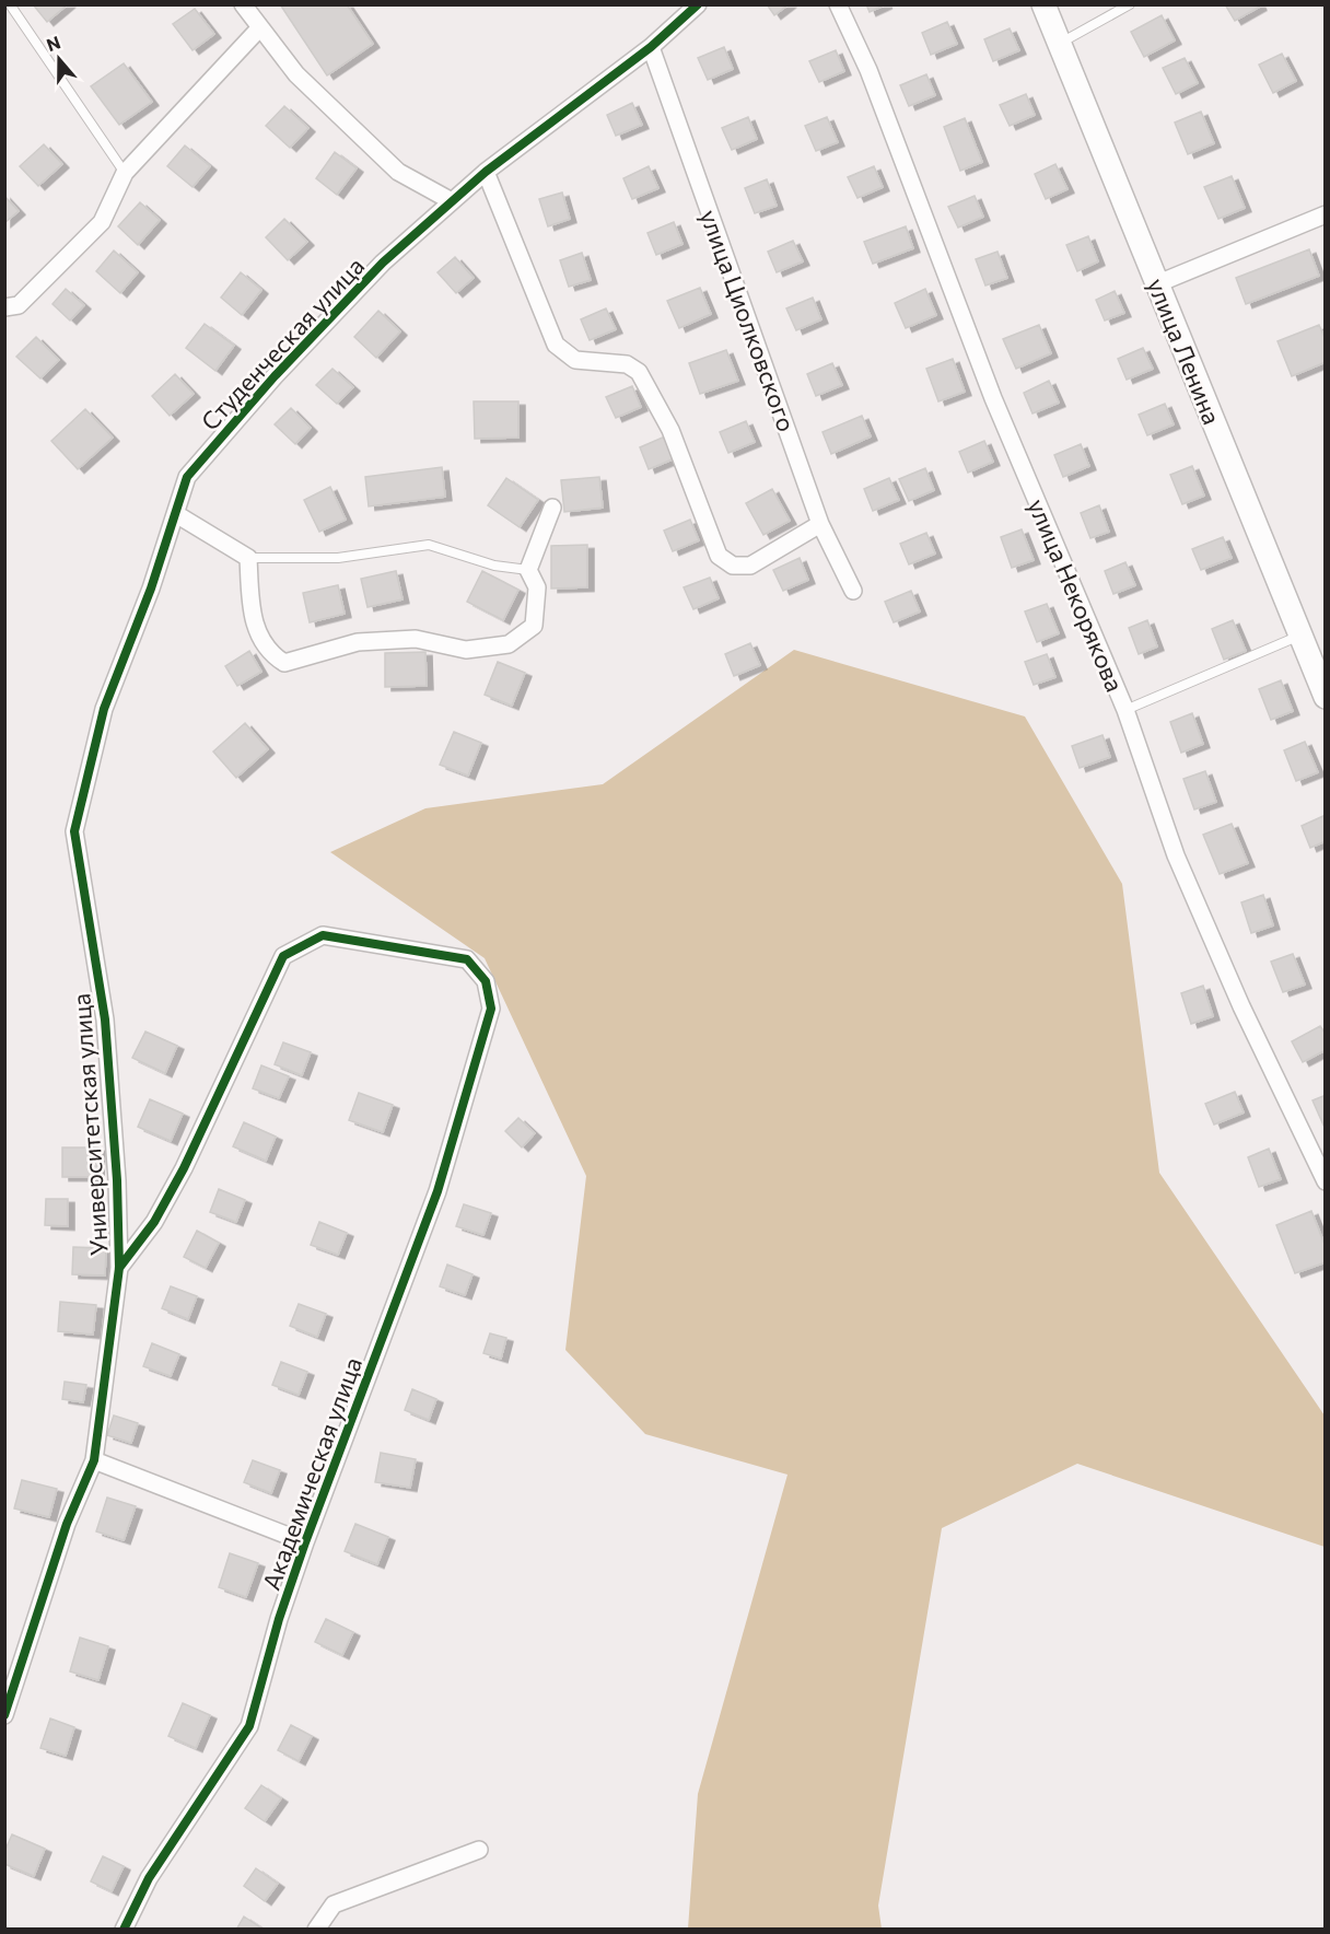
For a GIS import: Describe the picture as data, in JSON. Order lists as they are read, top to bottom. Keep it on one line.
{"streets":{"street":["улица Циолковского","Студенческая улица","улица Ленина","улица Некорякова","Университетская улица","Академическая улица"]},"crossings":[["улица Циолковского","Студенческая улица"],["Студенческая улица","Университетская улица"],["Университетская улица","Академическая улица"]],"north":"top"}
